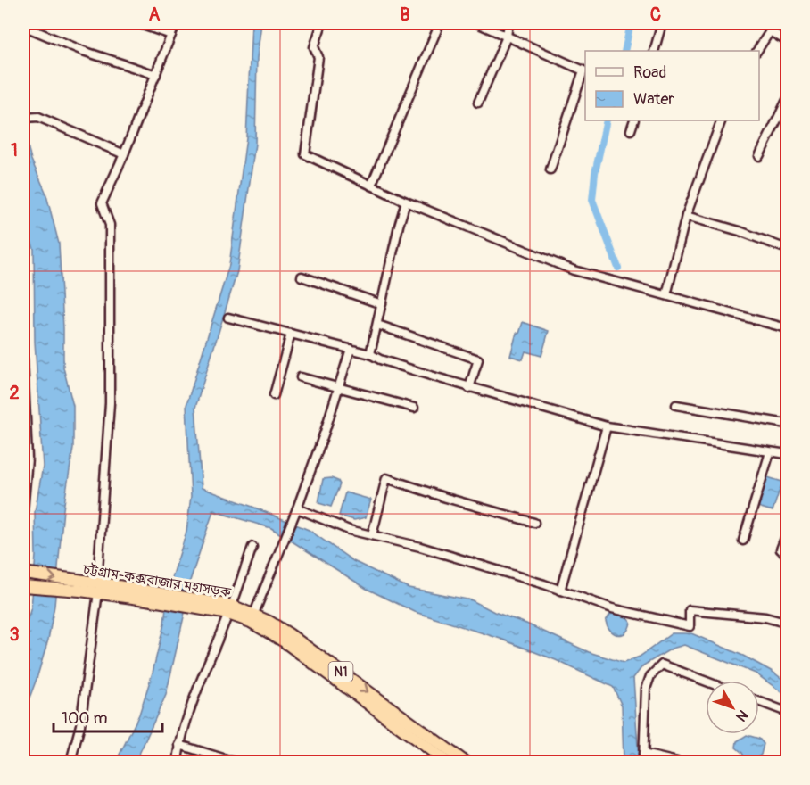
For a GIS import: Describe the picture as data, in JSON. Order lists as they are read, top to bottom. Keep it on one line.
{"streets":{"highway":["চট্টগ্রাম-কক্সবাজার মহাসড়ক","N1"]},"legend":["Road","Water"],"scale_bar":"100 m","north":"bottom right","grid":{"columns":["A","B","C"],"rows":["1","2","3"]}}
